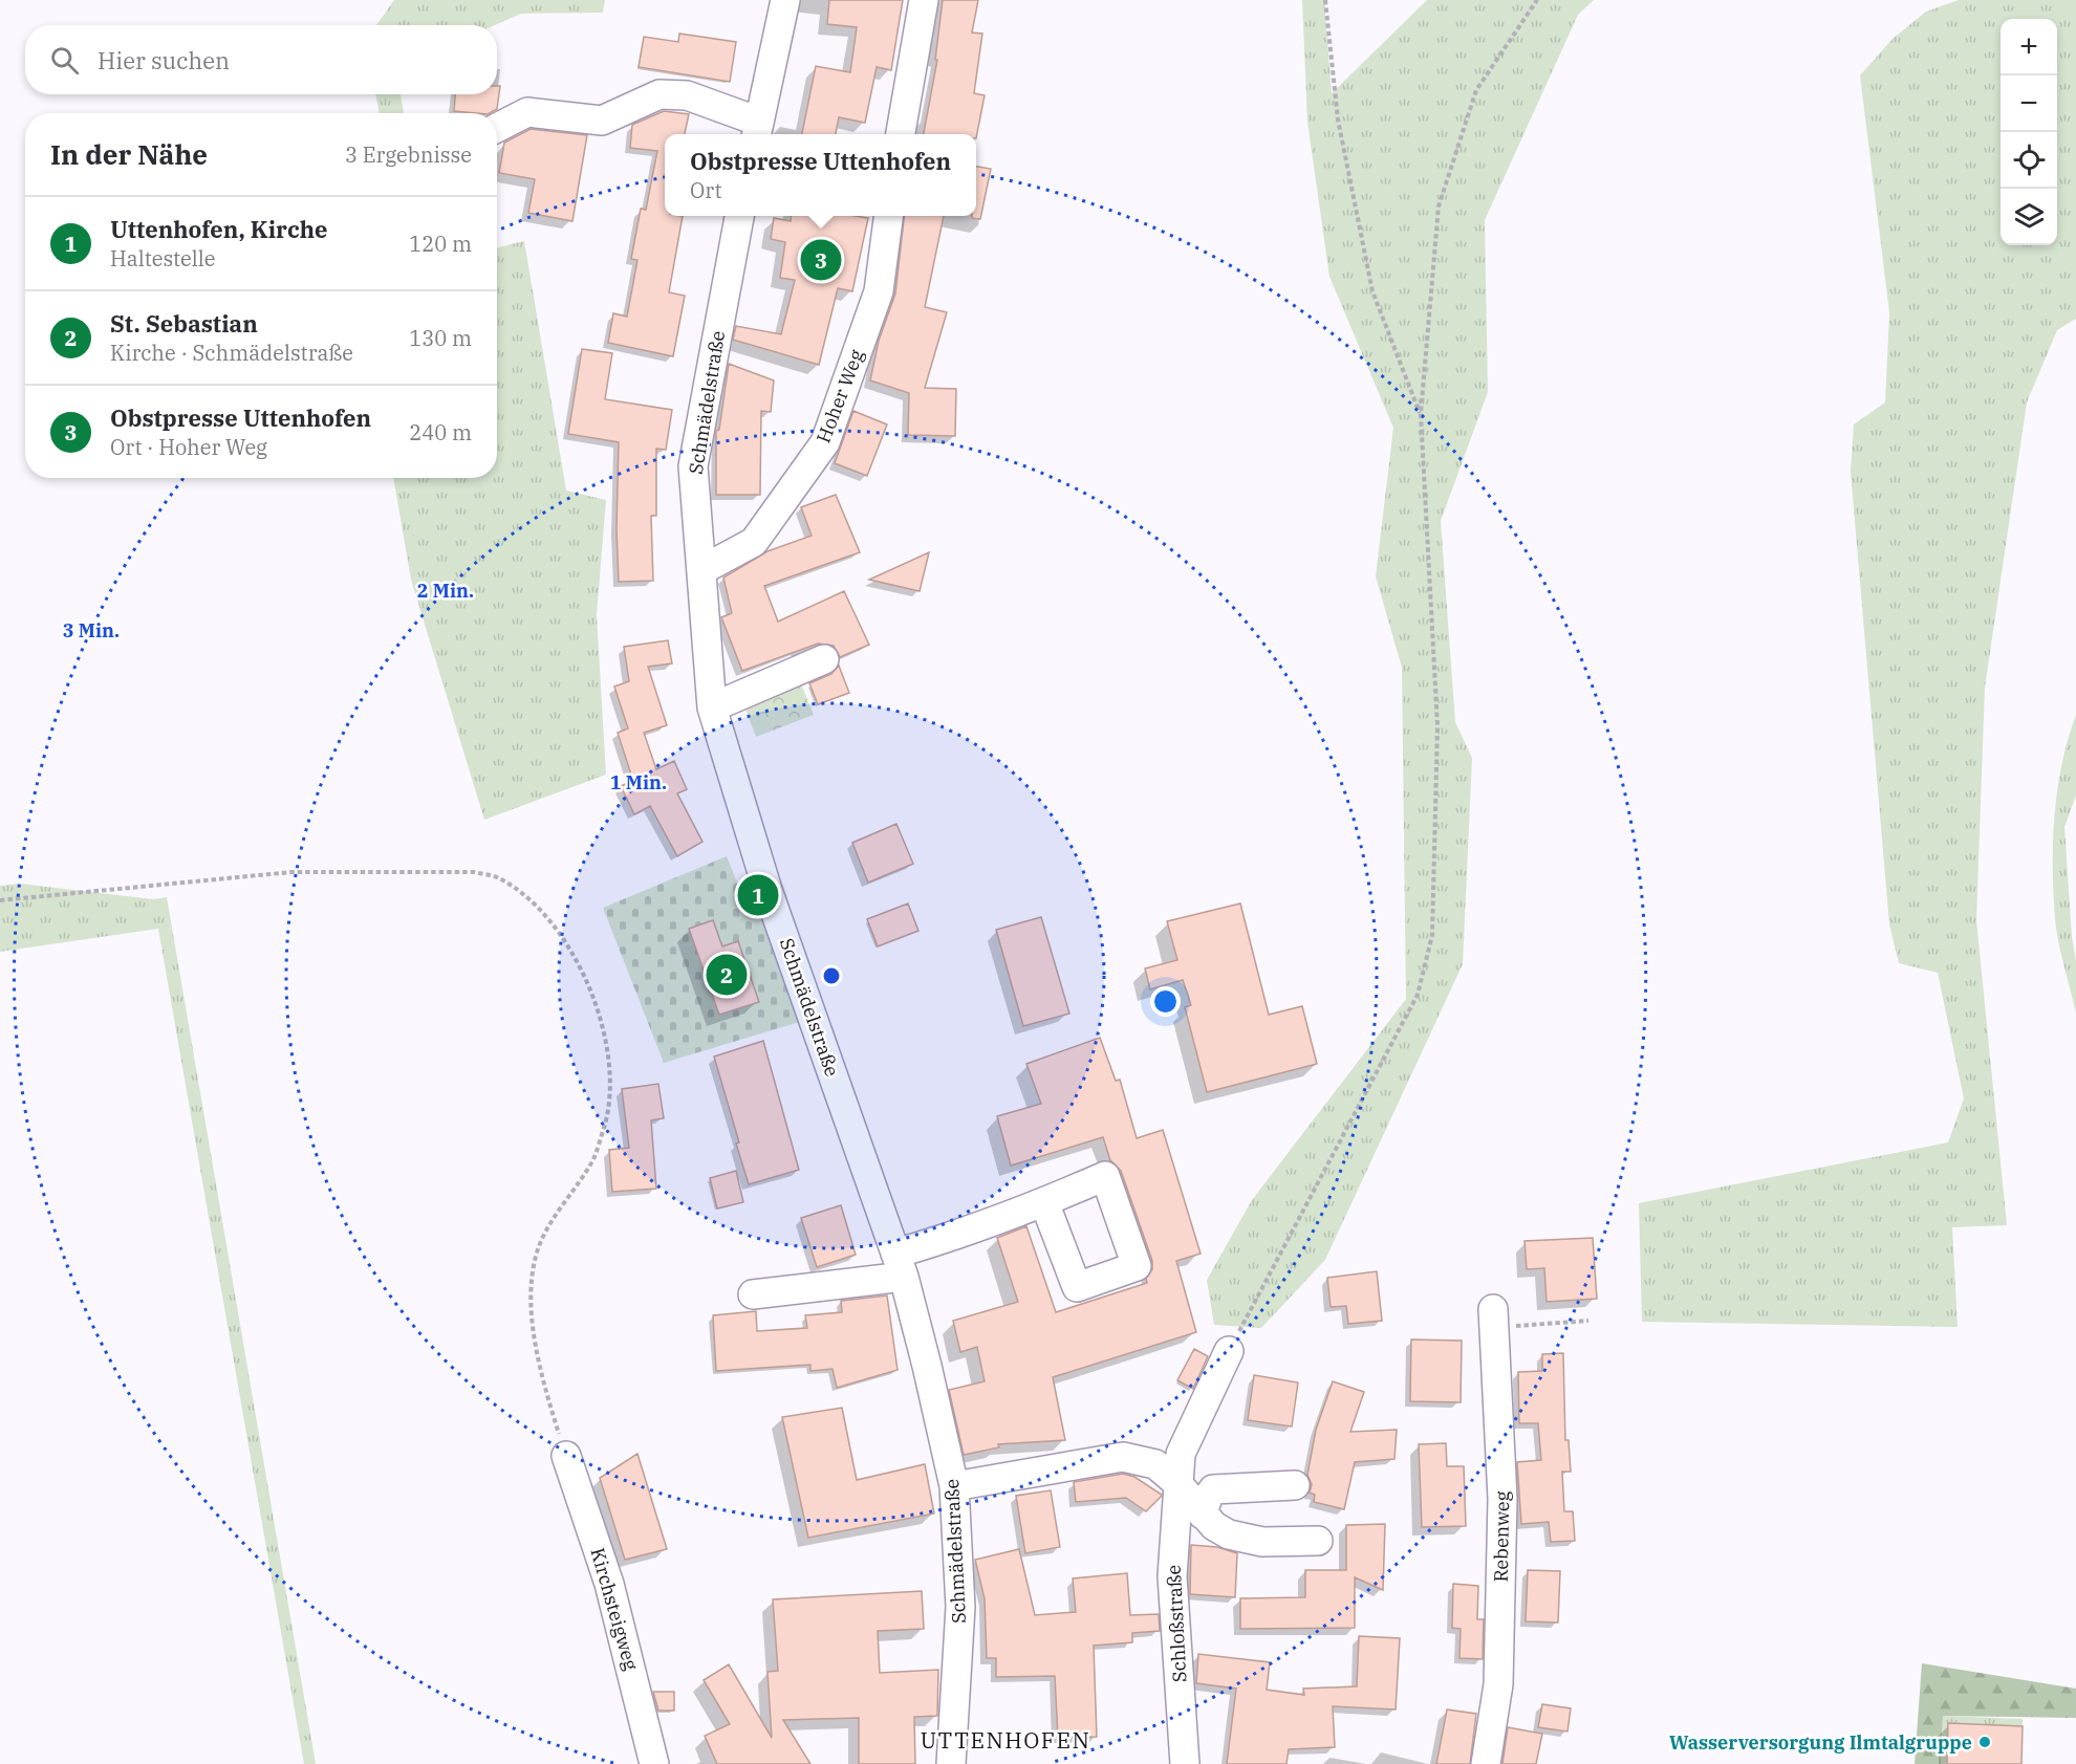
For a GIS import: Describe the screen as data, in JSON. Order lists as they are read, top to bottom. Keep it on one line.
{"streets":{"street":["Hoher Weg","Schmädelstraße","Rebenweg","Kirchsteigweg","Schloßstraße"]},"crossings":[["Hoher Weg","Schmädelstraße"]],"districts":["UTTENHOFEN"],"places":["Wasserversorgung Ilmtalgruppe"],"page":{"map_buttons":["+","−"],"search":"Hier suchen","heading":["In der Nähe","3 Ergebnisse"],"popup":["Obstpresse Uttenhofen","Ort"],"list":[{"mark":"1","name":"Uttenhofen, Kirche","note":"Haltestelle","value":"120 m"},{"mark":"2","name":"St. Sebastian","note":"Kirche · Schmädelstraße","value":"130 m"},{"mark":"3","name":"Obstpresse Uttenhofen","note":"Ort · Hoher Weg","value":"240 m"}],"pins":["3","1","2"]},"rings":["2 Min.","3 Min.","1 Min."]}
